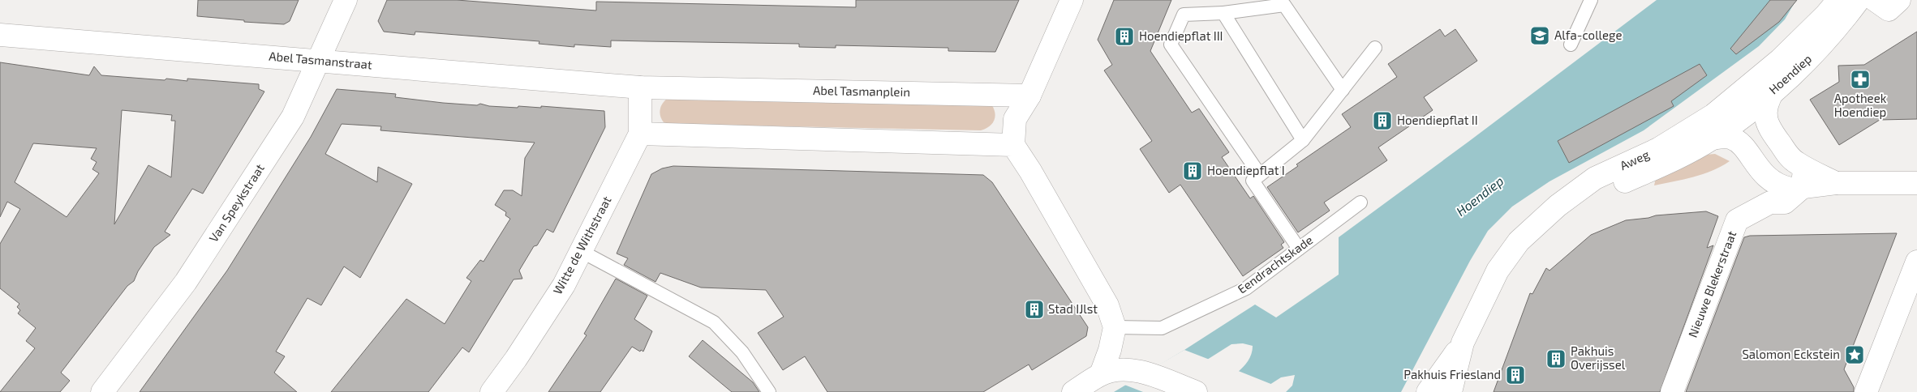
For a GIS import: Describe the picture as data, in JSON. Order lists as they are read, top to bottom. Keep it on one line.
{"streets":{"street":["Abel Tasmanstraat","Hoendiep","Abel Tasmanplein","Aweg","Van Speykstraat","Witte de Withstraat","Nieuwe Blekerstraat"],"lane":["Eendrachtskade"]},"crossings":[["Abel Tasmanstraat","Abel Tasmanplein"],["Abel Tasmanstraat","Van Speykstraat"],["Abel Tasmanstraat","Witte de Withstraat"],["Hoendiep","Aweg"],["Abel Tasmanplein","Witte de Withstraat"]],"water":["Hoendiep"],"places":{"school or university":["Alfa-college"],"building":["Hoendiepflat III","Hoendiepflat II","Hoendiepflat I","Stad IJlst","Pakhuis Overijssel","Pakhuis Friesland"],"pharmacy":["Apotheek Hoendiep"],"place":["Salomon Eckstein"]}}
